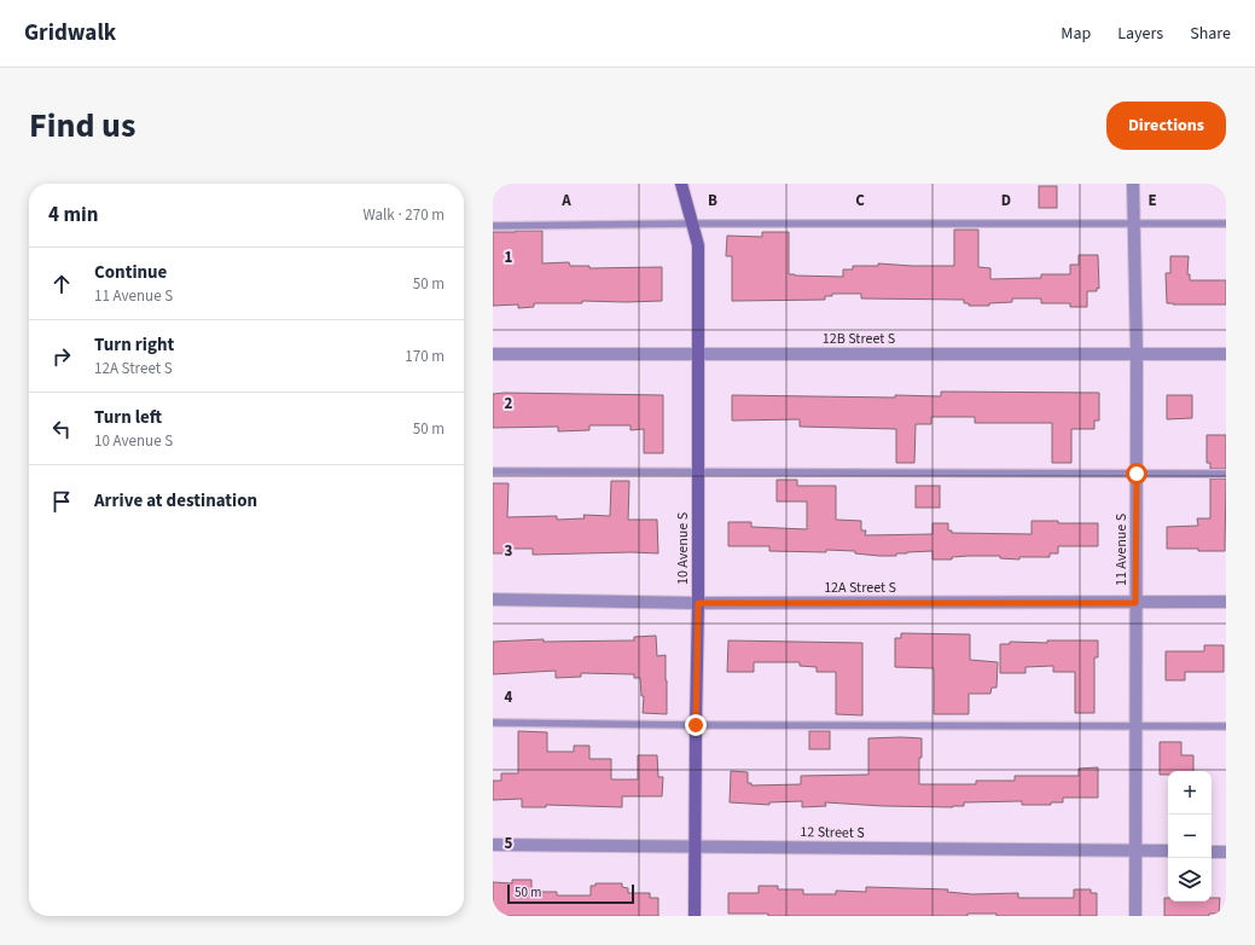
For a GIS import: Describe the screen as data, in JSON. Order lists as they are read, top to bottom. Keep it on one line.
{"streets":{"street":["12B Street S","10 Avenue S","11 Avenue S","12A Street S","12 Street S"]},"crossings":[["12B Street S","10 Avenue S"],["12B Street S","11 Avenue S"],["10 Avenue S","12A Street S"],["10 Avenue S","12 Street S"],["11 Avenue S","12A Street S"],["11 Avenue S","12 Street S"]],"scale_bar":"50 m","page":{"header":"Gridwalk","nav":["Map","Layers","Share"],"title":"Find us","buttons":"Directions","heading":["4 min","Walk · 270 m"],"list":[["Continue","11 Avenue S","50 m"],["Turn right","12A Street S","170 m"],["Turn left","10 Avenue S","50 m"],"Arrive at destination"],"map_buttons":["+","−"],"scale":"50 m"},"grid":{"columns":["A","B","C","D","E"],"rows":["1","2","3","4","5"]}}
